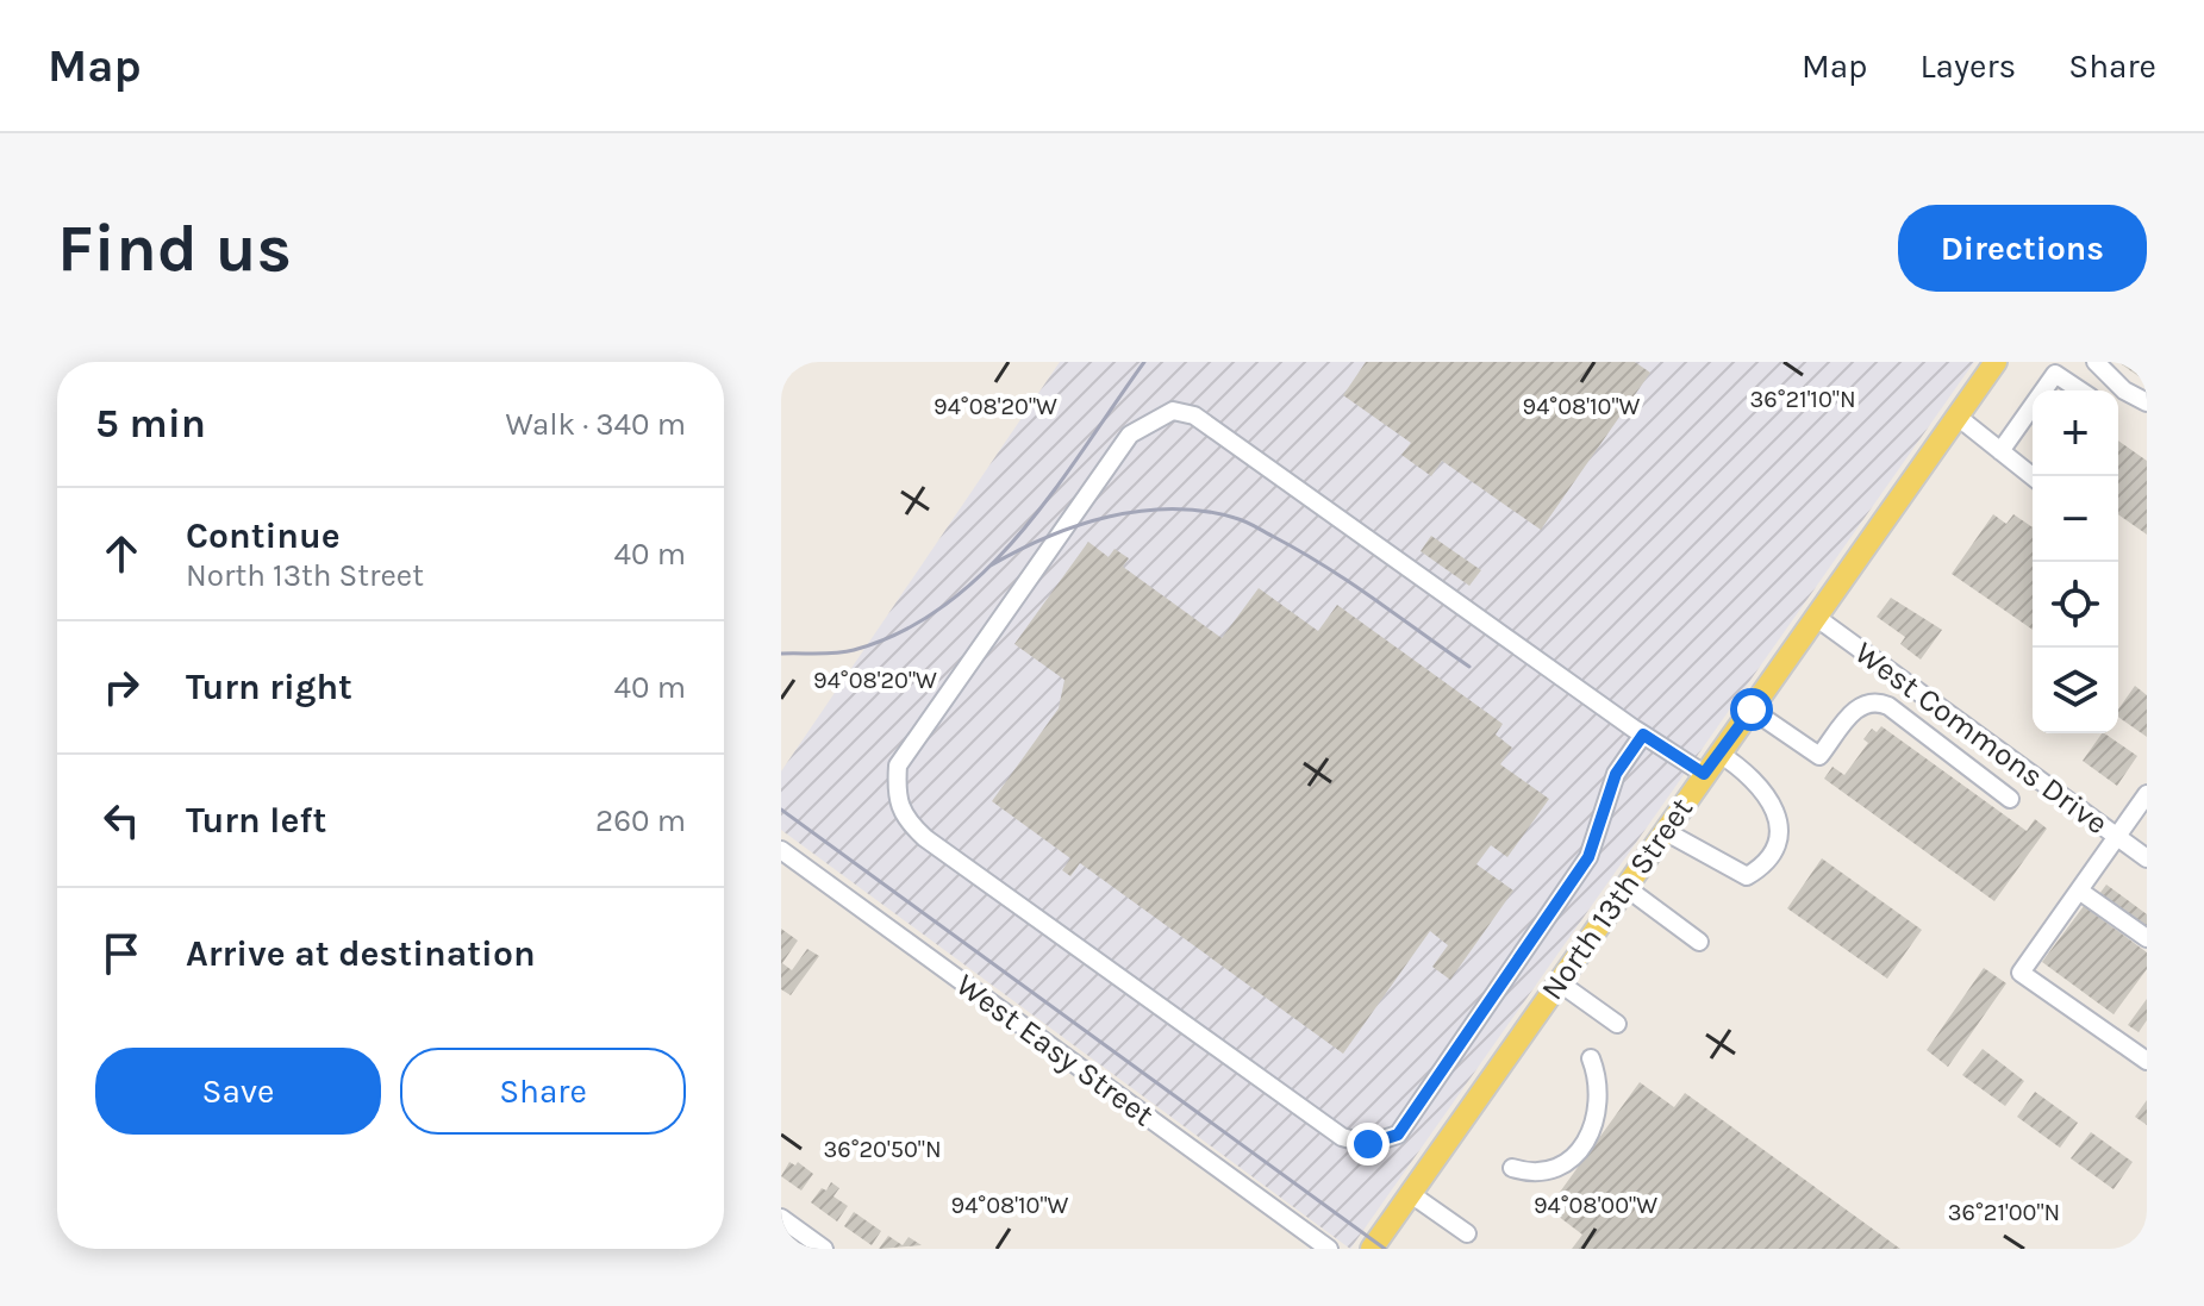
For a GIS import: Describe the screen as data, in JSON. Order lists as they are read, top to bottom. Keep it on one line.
{"streets":{"main road":["North 13th Street"],"street":["West Commons Drive","West Easy Street"]},"crossings":[["West Commons Drive","North 13th Street"]],"page":{"header":"Map","nav":["Map","Layers","Share"],"buttons":["Directions",["Save","Share"]],"title":"Find us","heading":["5 min","Walk · 340 m"],"map_buttons":["+","−"],"list":[["Continue","North 13th Street","40 m"],["Turn right","40 m"],["Turn left","260 m"],"Arrive at destination"]},"coordinates":["36°21'10\"N","94°08'20\"W","94°08'10\"W","36°20'50\"N","94°08'00\"W","36°21'00\"N"]}
